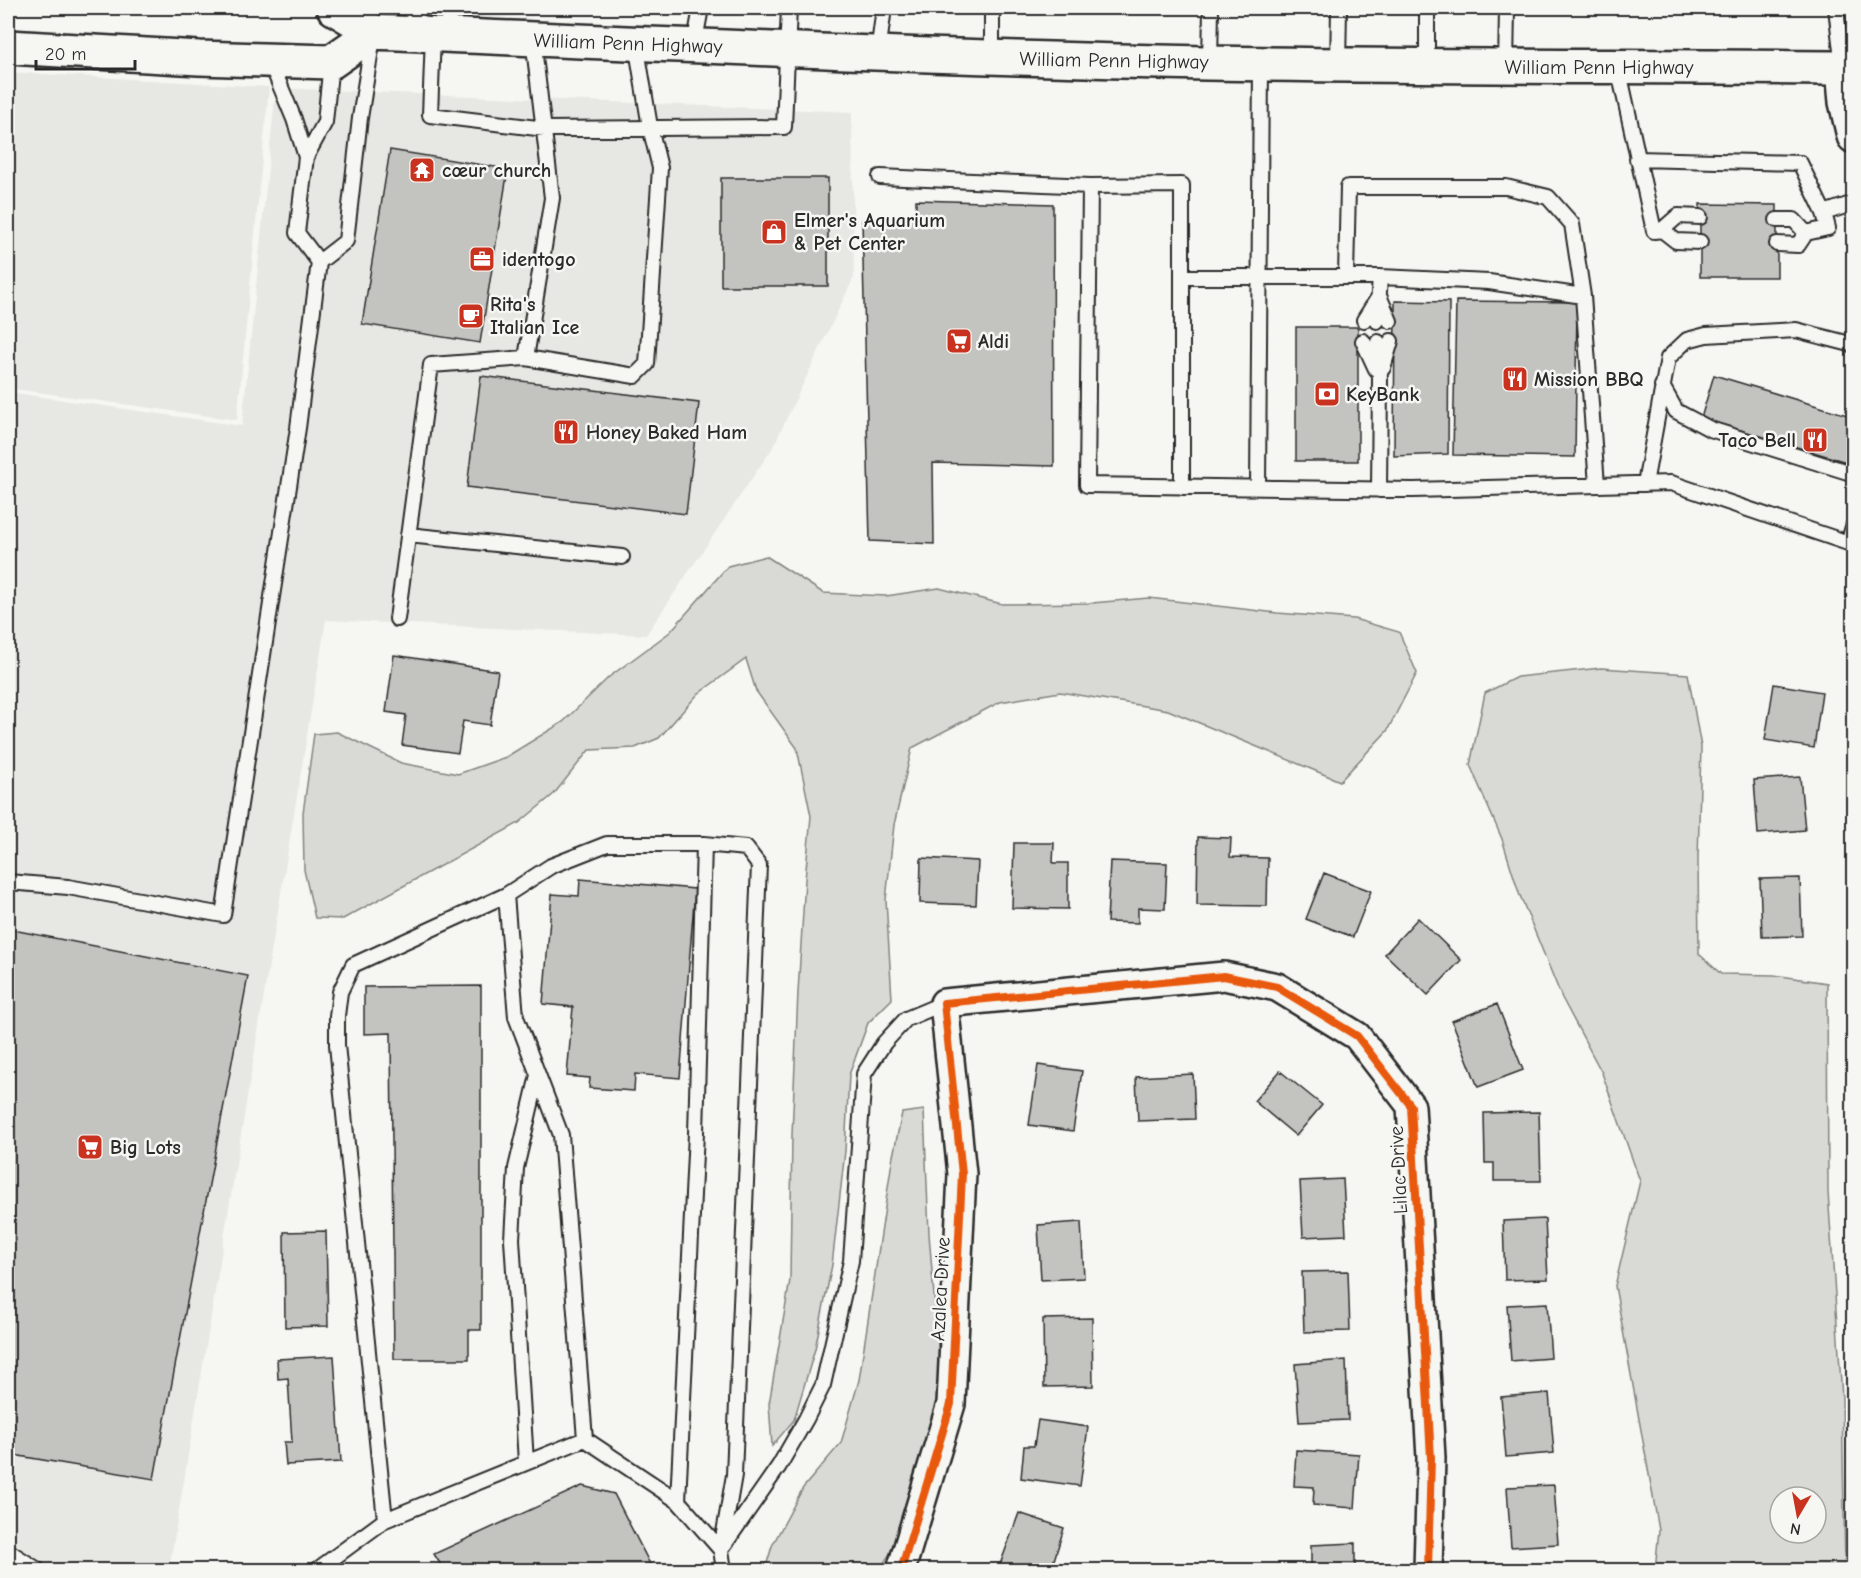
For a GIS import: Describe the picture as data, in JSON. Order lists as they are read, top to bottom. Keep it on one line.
{"streets":{"main road":["William Penn Highway"],"street":["Lilac Drive","Azalea Drive"]},"crossings":[["Lilac Drive","Azalea Drive"]],"places":{"temple":["cœur church"],"shop":["Elmer's Aquarium & Pet Center"],"office":["identogo"],"cafe":["Rita's Italian Ice"],"supermarket":["Aldi","Big Lots"],"restaurant":["Mission BBQ","Honey Baked Ham","Taco Bell"],"bank":["KeyBank"]},"scale_bar":"20 m","north":"bottom"}
